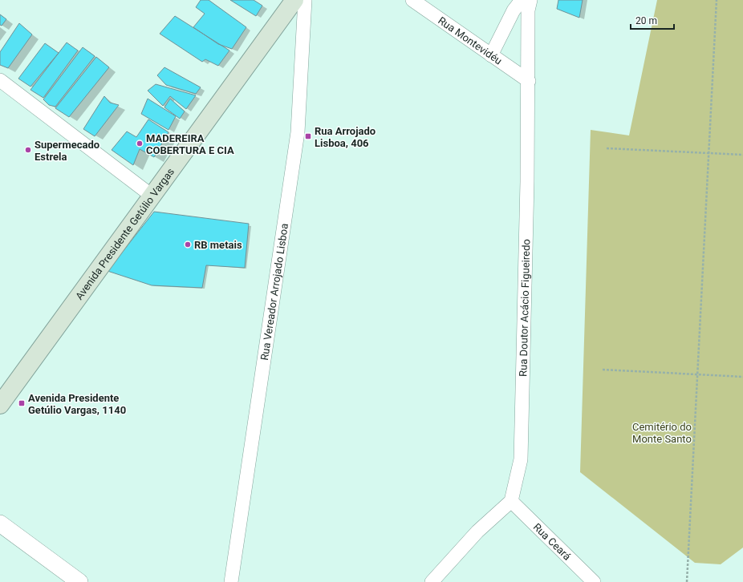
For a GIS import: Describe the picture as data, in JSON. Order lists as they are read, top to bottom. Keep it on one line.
{"streets":{"main road":["Avenida Presidente Getúlio Vargas"],"street":["Rua Montevidéu","Rua Vereador Arrojado Lisboa","Rua Doutor Acácio Figueiredo","Rua Ceará"]},"crossings":[["Rua Montevidéu","Rua Doutor Acácio Figueiredo"],["Rua Doutor Acácio Figueiredo","Rua Ceará"]],"parks":["Cemitério do Monte Santo"],"places":{"transit":["Rua Arrojado Lisboa, 406","Avenida Presidente Getúlio Vargas, 1140"],"other":["MADEREIRA COBERTURA E CIA","Supermecado Estrela","RB metais"]},"scale_bar":"20 m"}
